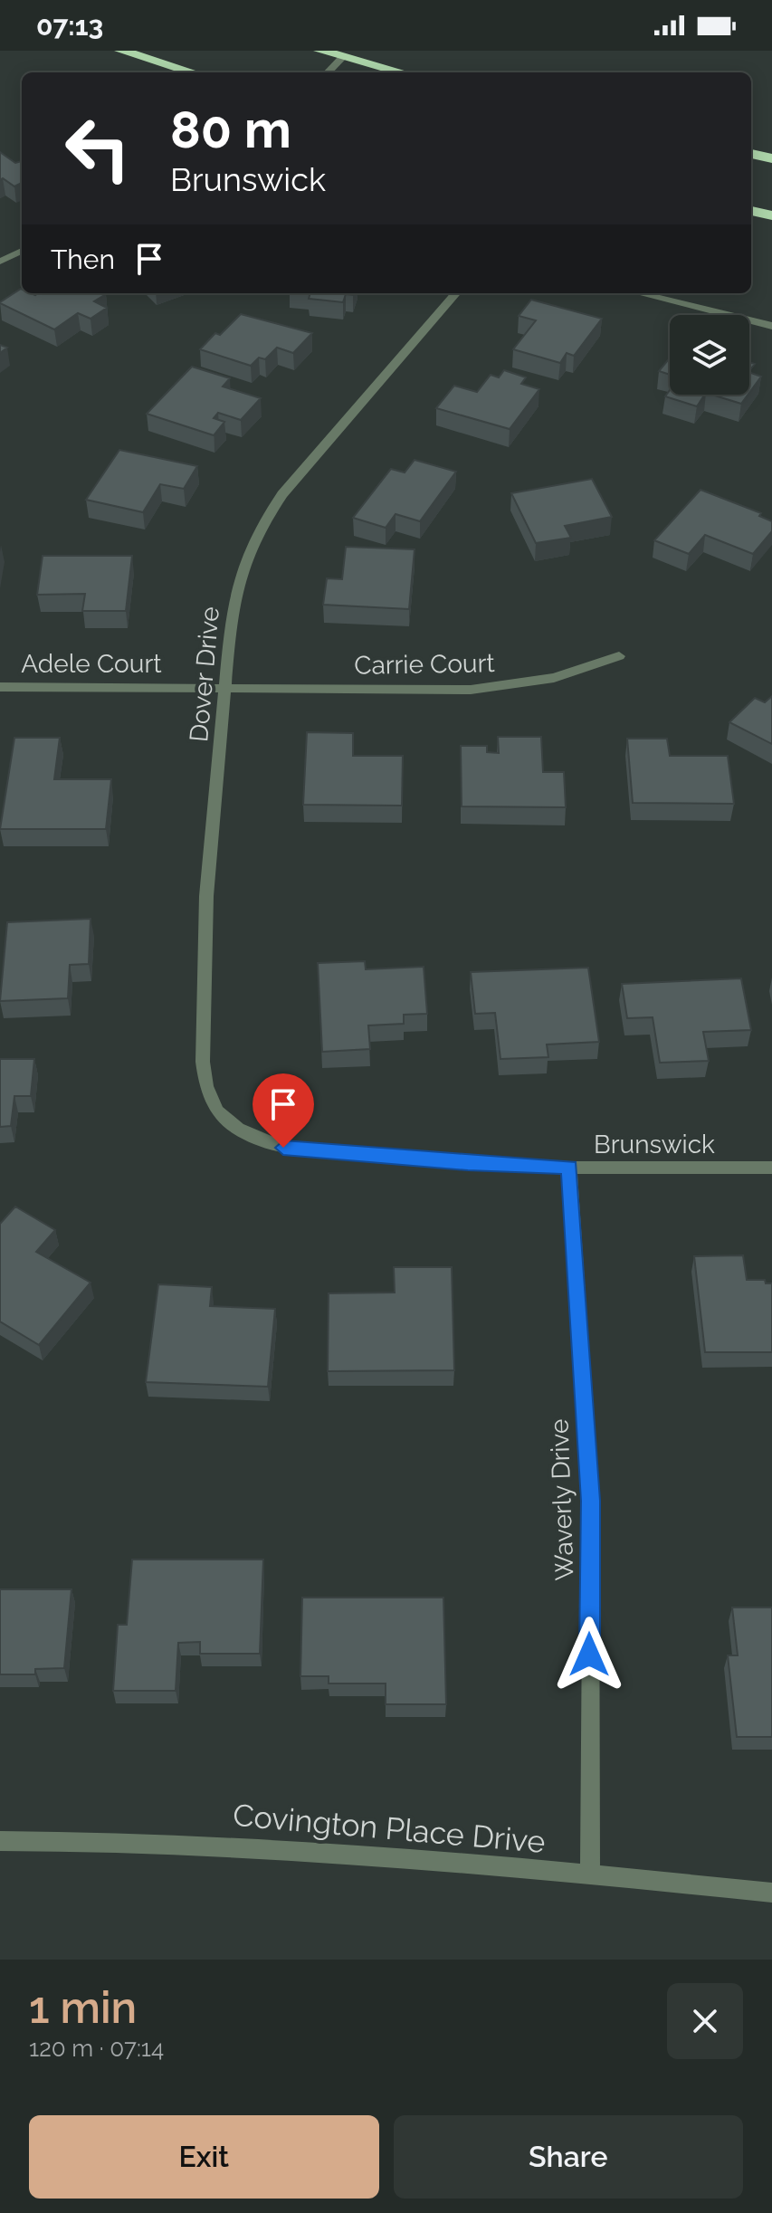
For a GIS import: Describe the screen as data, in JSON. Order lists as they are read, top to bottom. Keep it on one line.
{"streets":{"street":["Adele Court","Carrie Court","Dover Drive","Brunswick","Waverly Drive","Covington Place Drive"]},"crossings":[["Adele Court","Carrie Court"],["Adele Court","Dover Drive"],["Carrie Court","Dover Drive"],["Dover Drive","Brunswick"],["Brunswick","Waverly Drive"],["Waverly Drive","Covington Place Drive"]],"page":{"status":"07:13","turn":["80 m","Brunswick"],"then":"Then","heading":["1 min","120 m · 07:14"],"buttons":["Exit","Share"]}}
